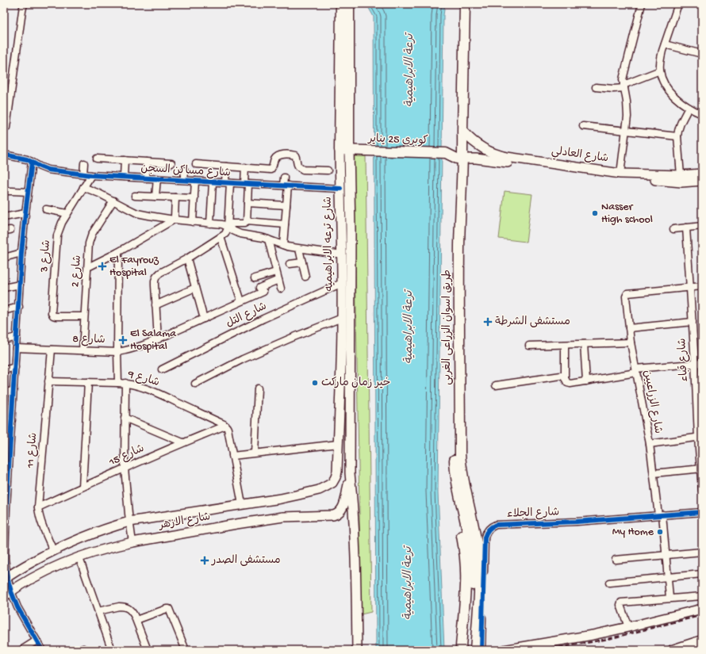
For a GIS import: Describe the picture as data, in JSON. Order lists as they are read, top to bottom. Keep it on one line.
{"streets":{"main road":["كوبرى 25 يناير","شارع العادلي","شارع ترعه الابراهيميه","طريق اسوان الزراعى الغربى","شارع الازهر"],"street":["شارع مساكن السجن","شارع 3","شارع 2","شارع التل","شارع 8","شارع قباء","شارع 9","شارع الزراعيين","شارع 11","شارع 15","شارع الجلاء"]},"crossings":[["كوبرى 25 يناير","شارع العادلي"],["كوبرى 25 يناير","شارع ترعه الابراهيميه"],["كوبرى 25 يناير","طريق اسوان الزراعى الغربى"],["شارع العادلي","طريق اسوان الزراعى الغربى"],["شارع مساكن السجن","شارع ترعه الابراهيميه"],["شارع مساكن السجن","شارع 3"],["شارع ترعه الابراهيميه","شارع التل"],["شارع ترعه الابراهيميه","شارع الازهر"],["شارع 3","شارع 2"],["شارع 2","شارع 8"],["طريق اسوان الزراعى الغربى","شارع الجلاء"],["شارع 8","شارع 11"],["شارع قباء","شارع الزراعيين"],["شارع 9","شارع 11"],["شارع 9","شارع 15"],["شارع الزراعيين","شارع الجلاء"],["شارع 11","شارع 15"],["شارع 11","شارع الازهر"]],"water":["ترعة الابراهيمية"],"places":{"other":["Nasser High school","خير زمان ماركت","My Home"],"health":["El Fayrouz Hospital","مستشفى الشرطة","El Salama Hospital","مستشفى الصدر"]}}
